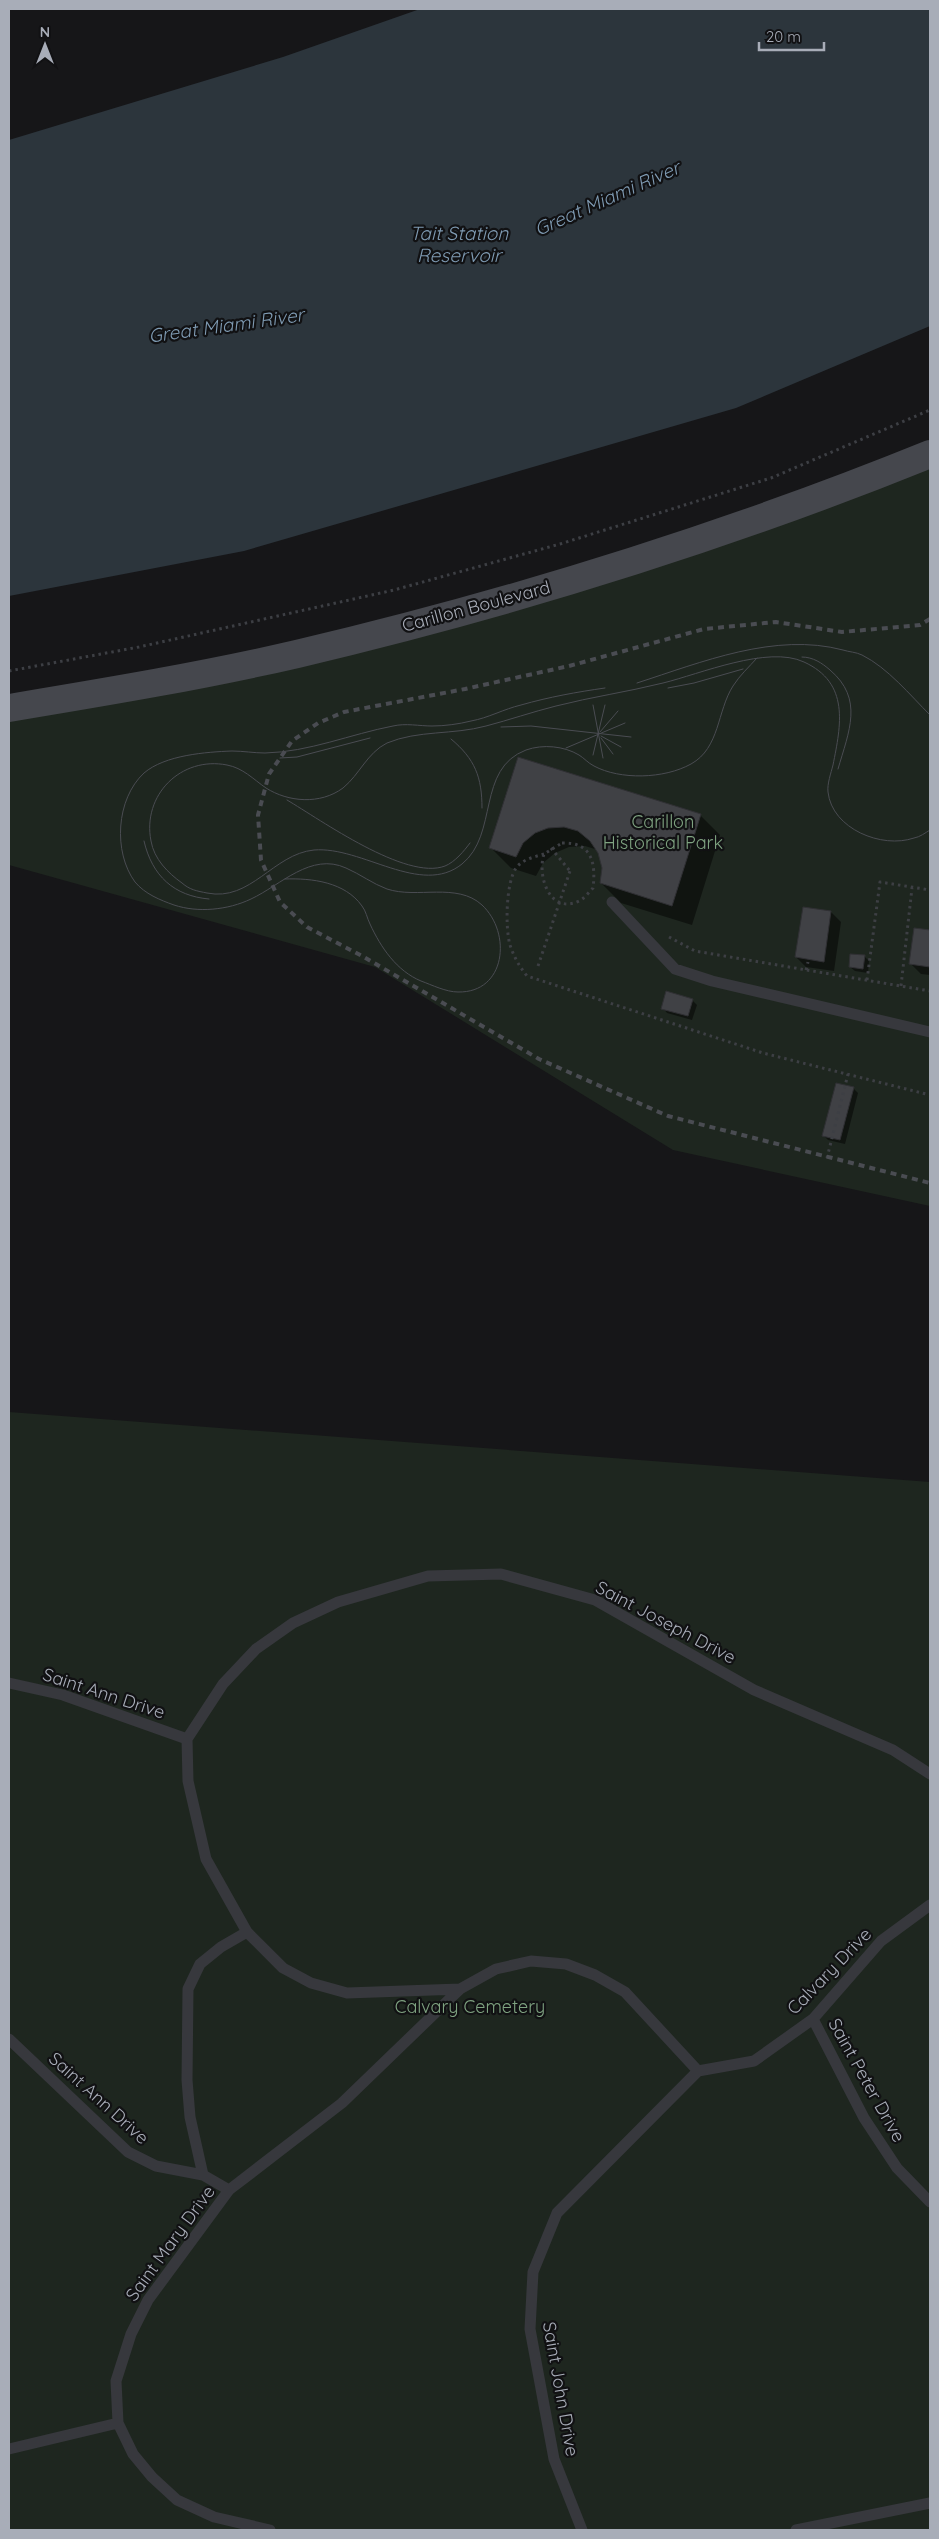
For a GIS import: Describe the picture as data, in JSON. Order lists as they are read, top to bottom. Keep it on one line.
{"streets":{"street":["Carillon Boulevard"],"lane":["Saint Joseph Drive","Saint Ann Drive","Calvary Drive","Saint Peter Drive","Saint Mary Drive","Saint John Drive"]},"crossings":[["Saint Joseph Drive","Saint Ann Drive"],["Saint Ann Drive","Saint Mary Drive"],["Calvary Drive","Saint Peter Drive"],["Calvary Drive","Saint John Drive"]],"water":["Great Miami River","Tait Station Reservoir"],"parks":["Carillon Historical Park","Calvary Cemetery"],"scale_bar":"20 m","north":"top"}
